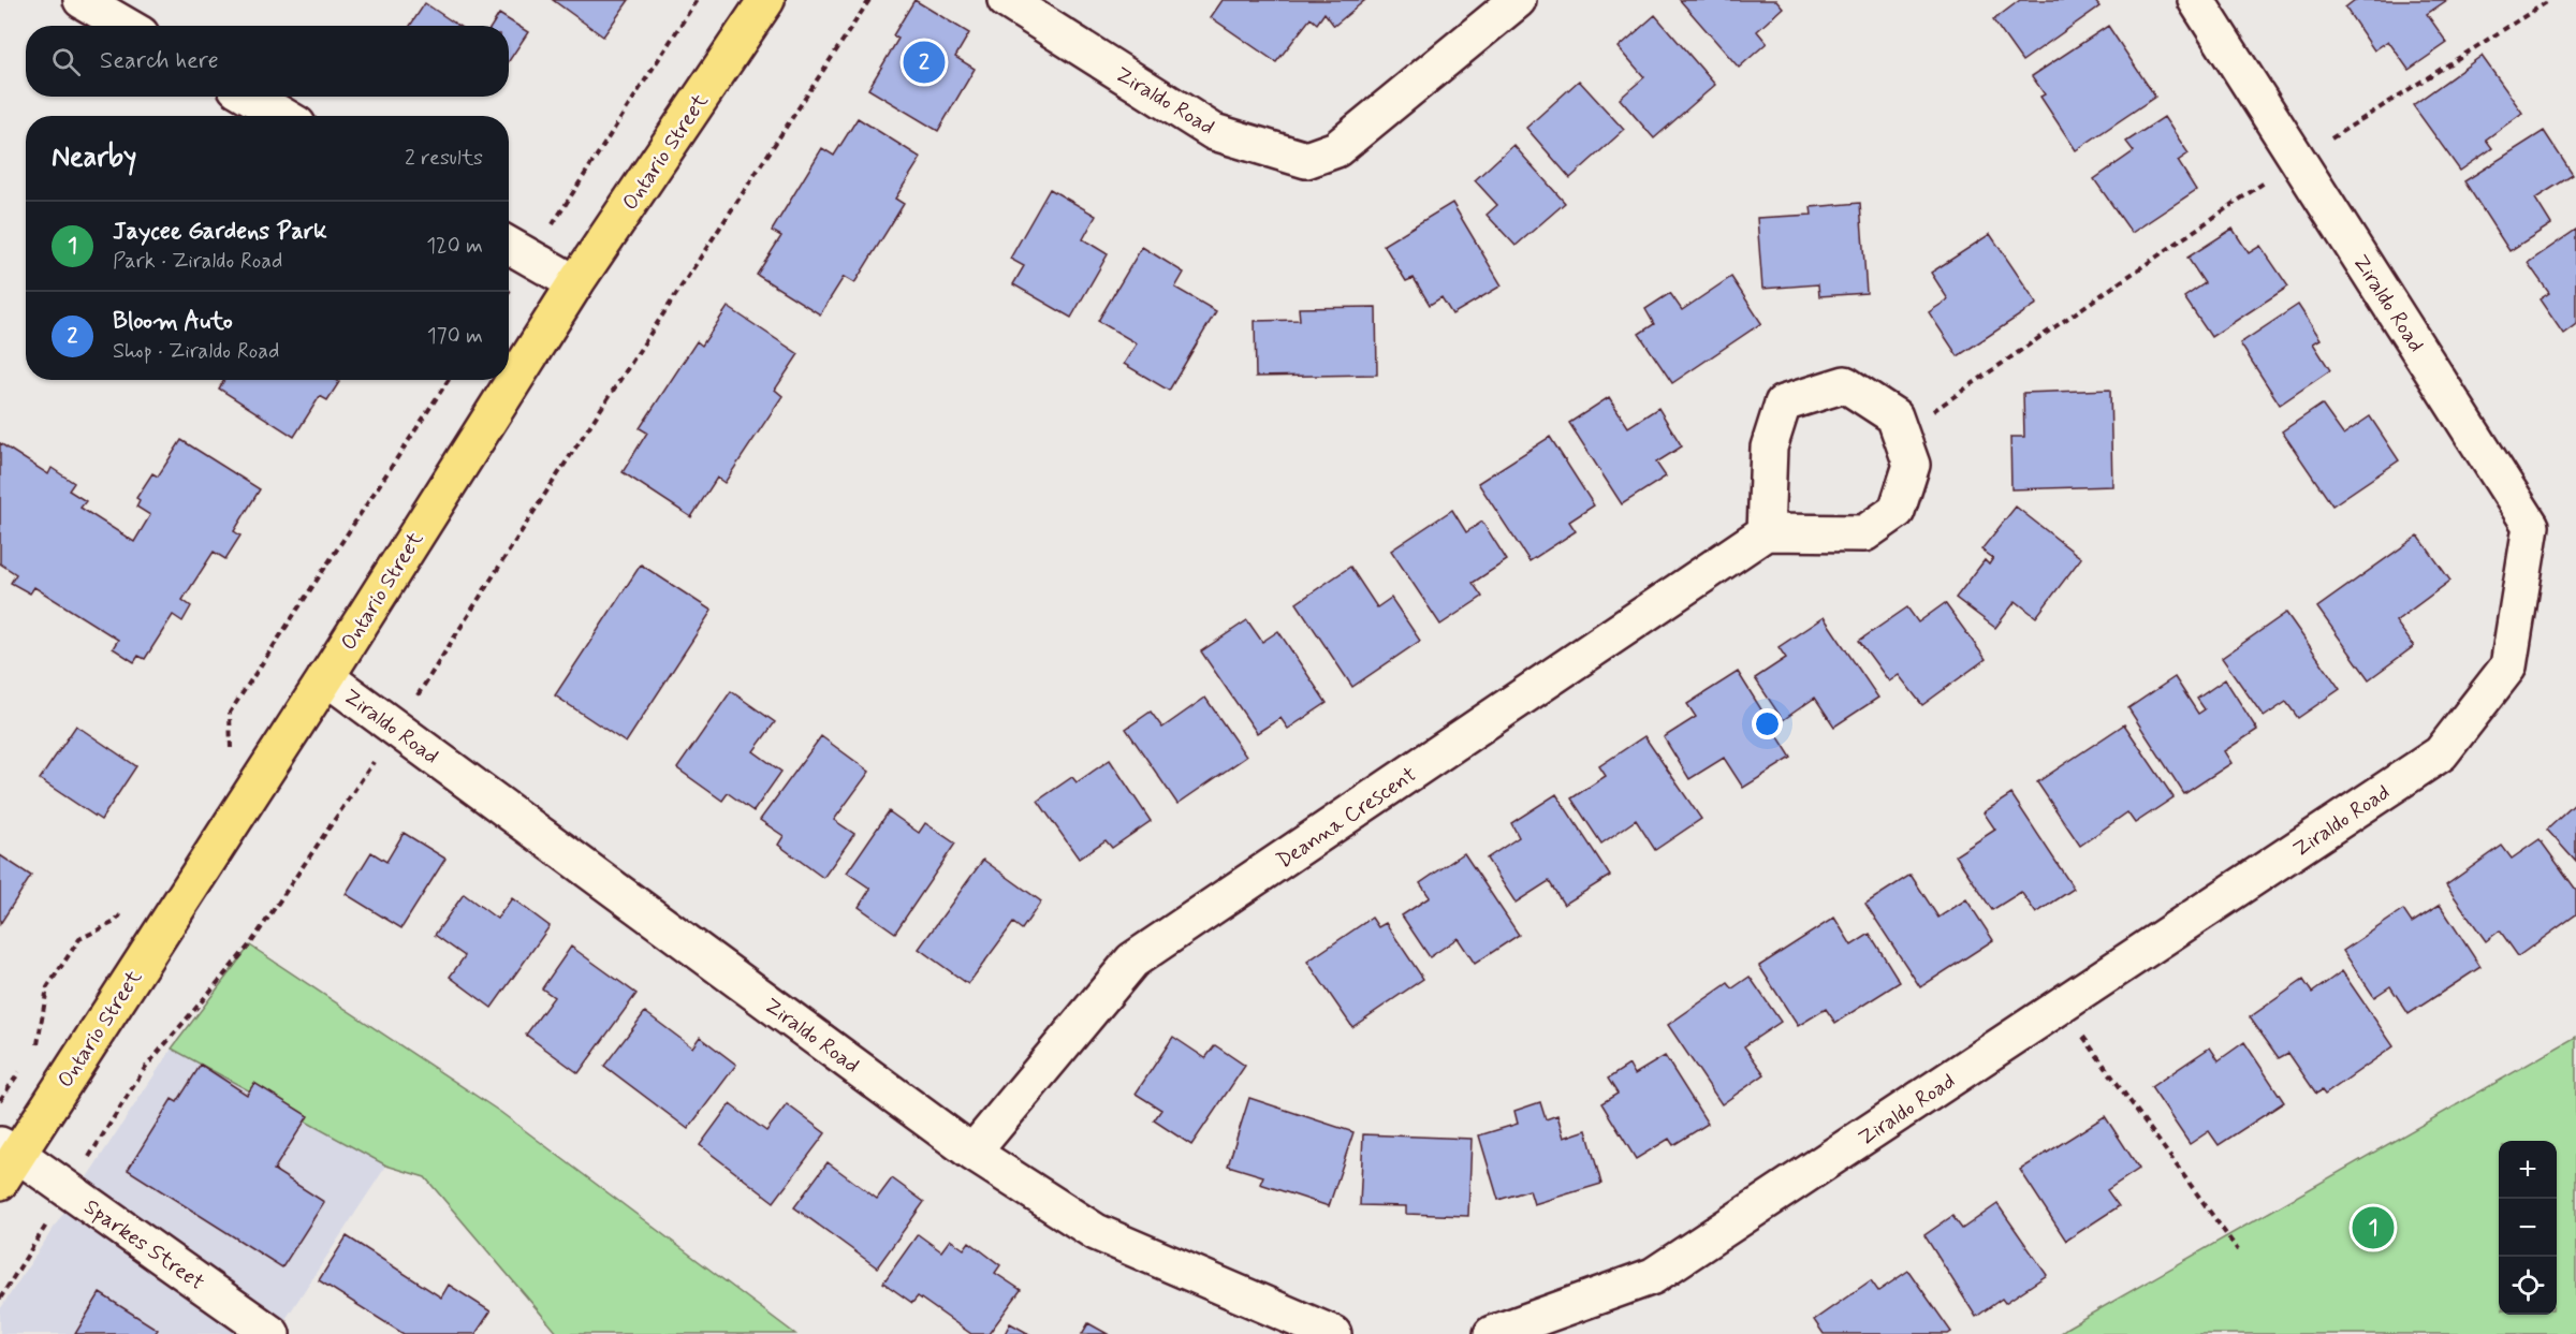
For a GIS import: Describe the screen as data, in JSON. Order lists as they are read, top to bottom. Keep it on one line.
{"streets":{"main road":["Ontario Street"],"street":["Ziraldo Road","Deanna Crescent","Sparkes Street"]},"crossings":[["Ziraldo Road","Ontario Street"],["Ziraldo Road","Deanna Crescent"],["Ontario Street","Sparkes Street"]],"page":{"search":"Search here","pins":["2","1"],"heading":["Nearby","2 results"],"list":[{"mark":"1","name":"Jaycee Gardens Park","note":"Park · Ziraldo Road","value":"120 m"},{"mark":"2","name":"Bloom Auto","note":"Shop · Ziraldo Road","value":"170 m"}],"map_buttons":["+","−"]}}
